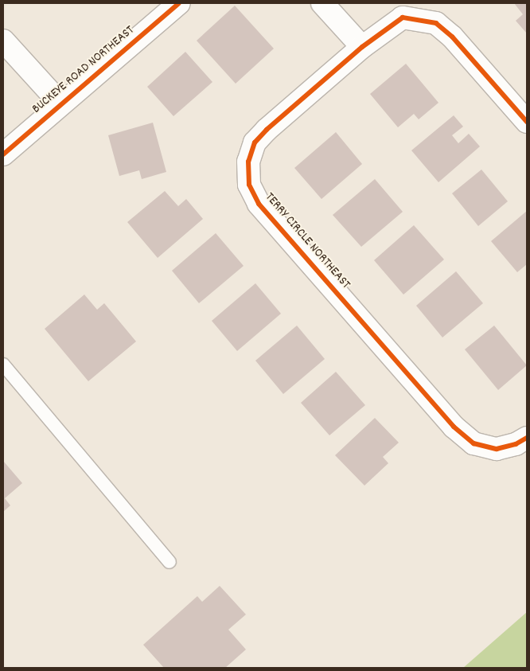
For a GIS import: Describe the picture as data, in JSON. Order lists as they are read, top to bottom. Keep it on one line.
{"streets":{"street":["BUCKEYE ROAD NORTHEAST","TERRY CIRCLE NORTHEAST"]}}
